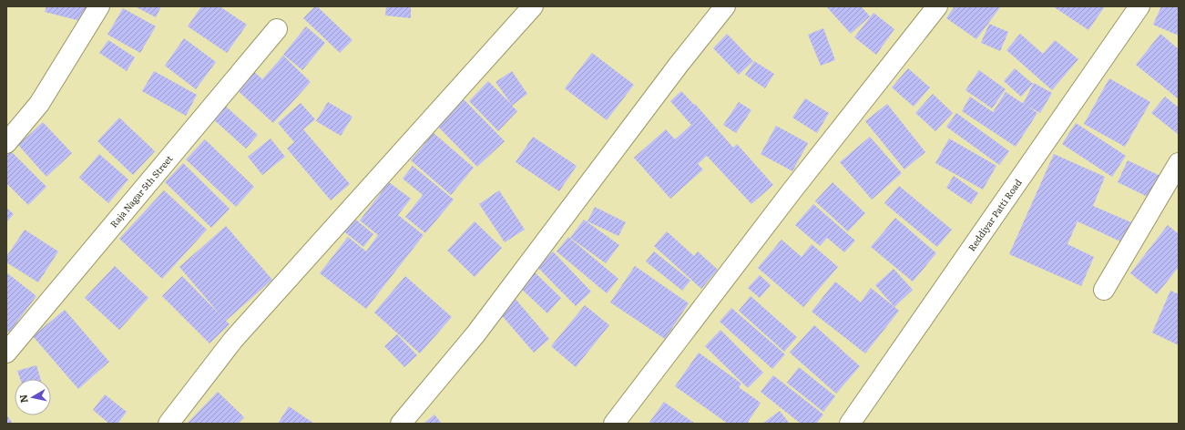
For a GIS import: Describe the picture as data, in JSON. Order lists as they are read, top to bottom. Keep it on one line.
{"streets":{"street":["Raja Nagar 5th Street","Reddiyar Patti Road"]},"north":"left"}
